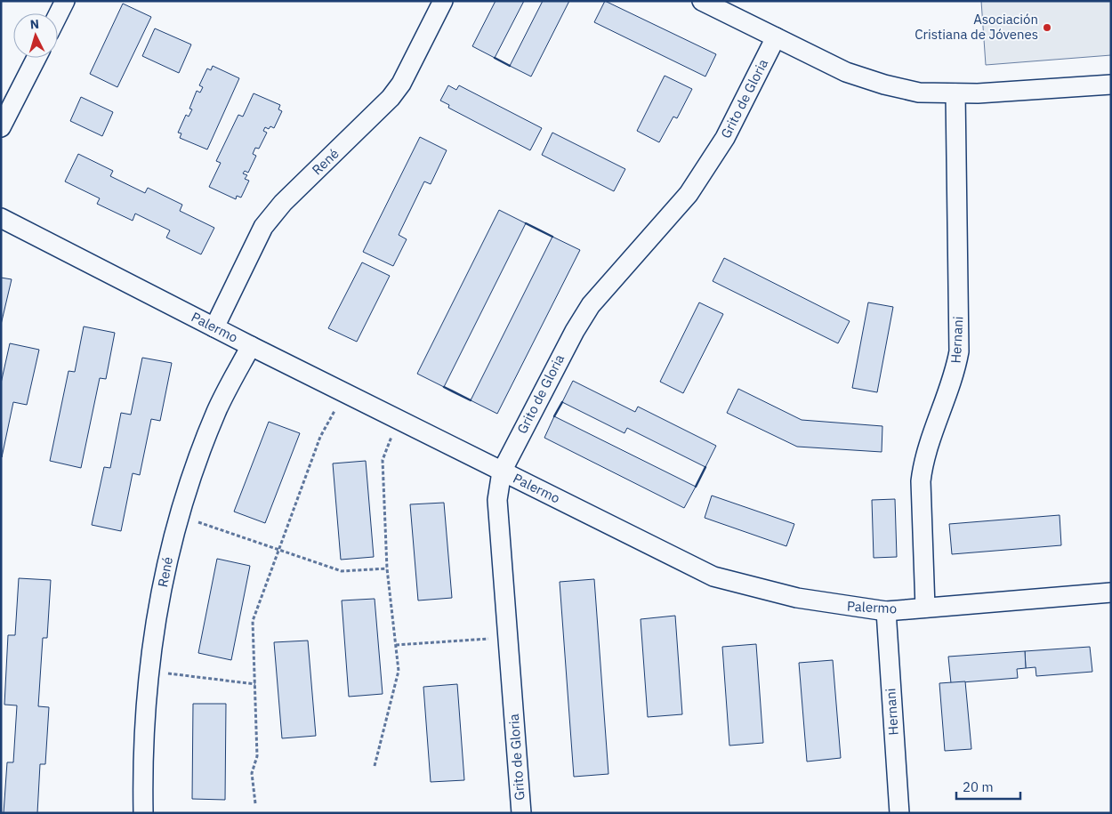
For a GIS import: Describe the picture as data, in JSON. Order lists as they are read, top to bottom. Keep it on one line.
{"streets":{"street":["Grito de Gloria","René","Palermo","Hernani"]},"crossings":[["Grito de Gloria","Palermo"],["René","Palermo"],["Palermo","Hernani"]],"places":["Asociación Cristiana de Jóvenes"],"scale_bar":"20 m","north":"top"}
